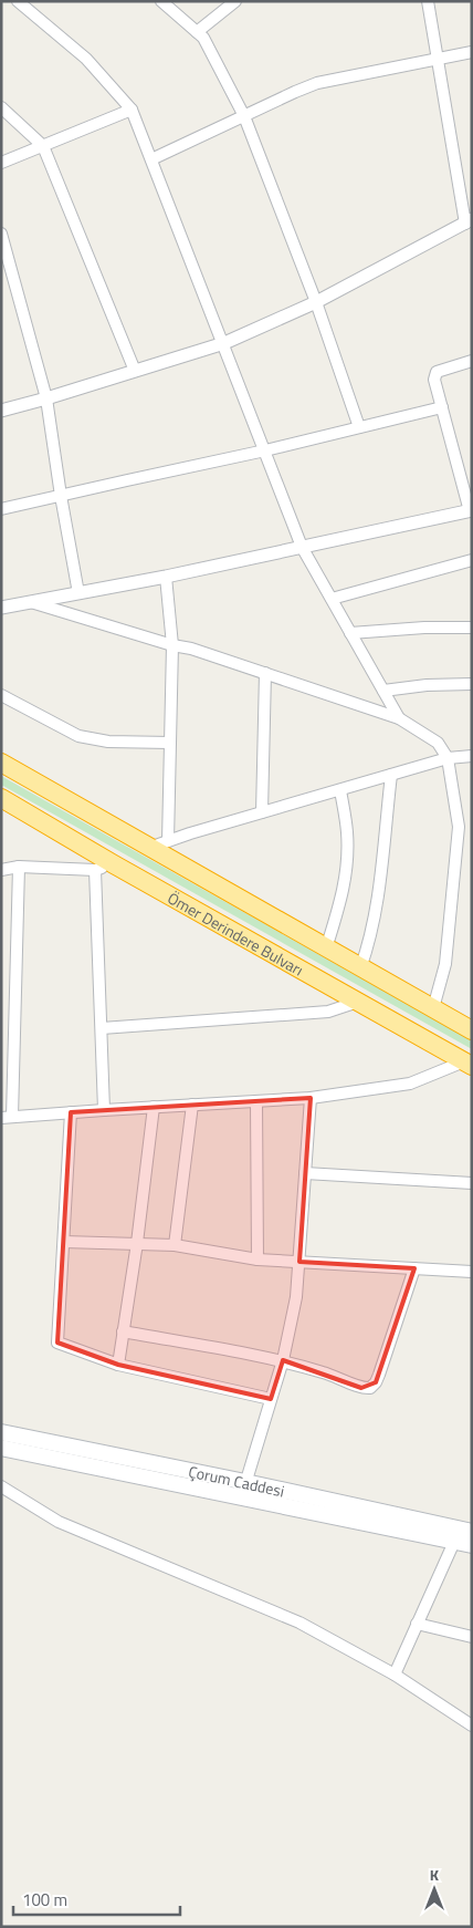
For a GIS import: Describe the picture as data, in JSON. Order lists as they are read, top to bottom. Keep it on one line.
{"streets":{"highway":["Ömer Derindere Bulvarı"],"main road":["Çorum Caddesi"]},"scale_bar":"100 m","north":"top"}
